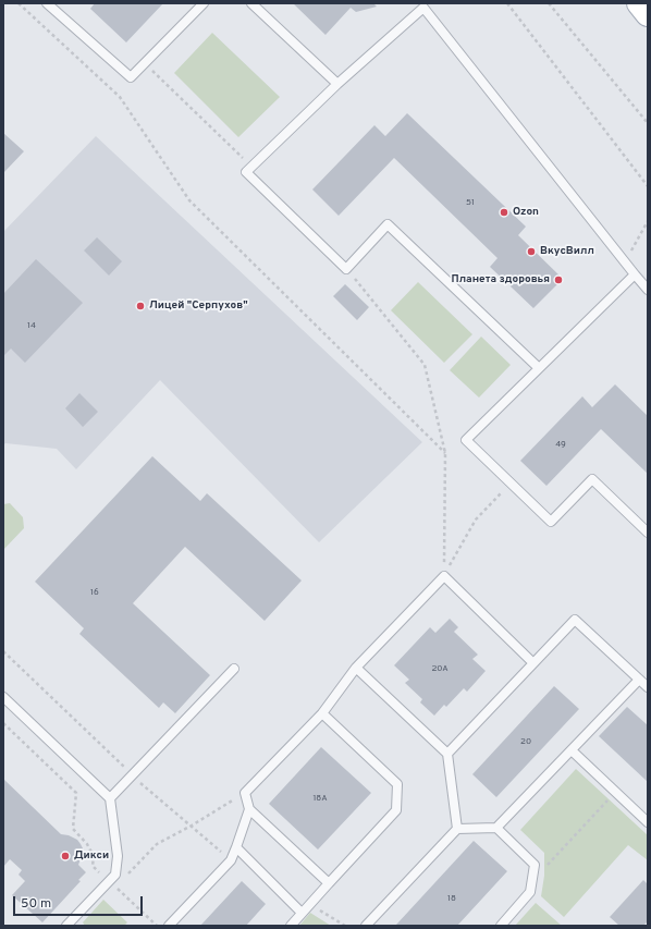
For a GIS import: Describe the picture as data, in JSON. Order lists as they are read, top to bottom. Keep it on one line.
{"places":["Ozon","ВкусВилл","Планета здоровья","Лицей \"Серпухов\"","Дикси"],"house_numbers":["51","14","49","16","20А","20","18А","18"],"scale_bar":"50 m"}
